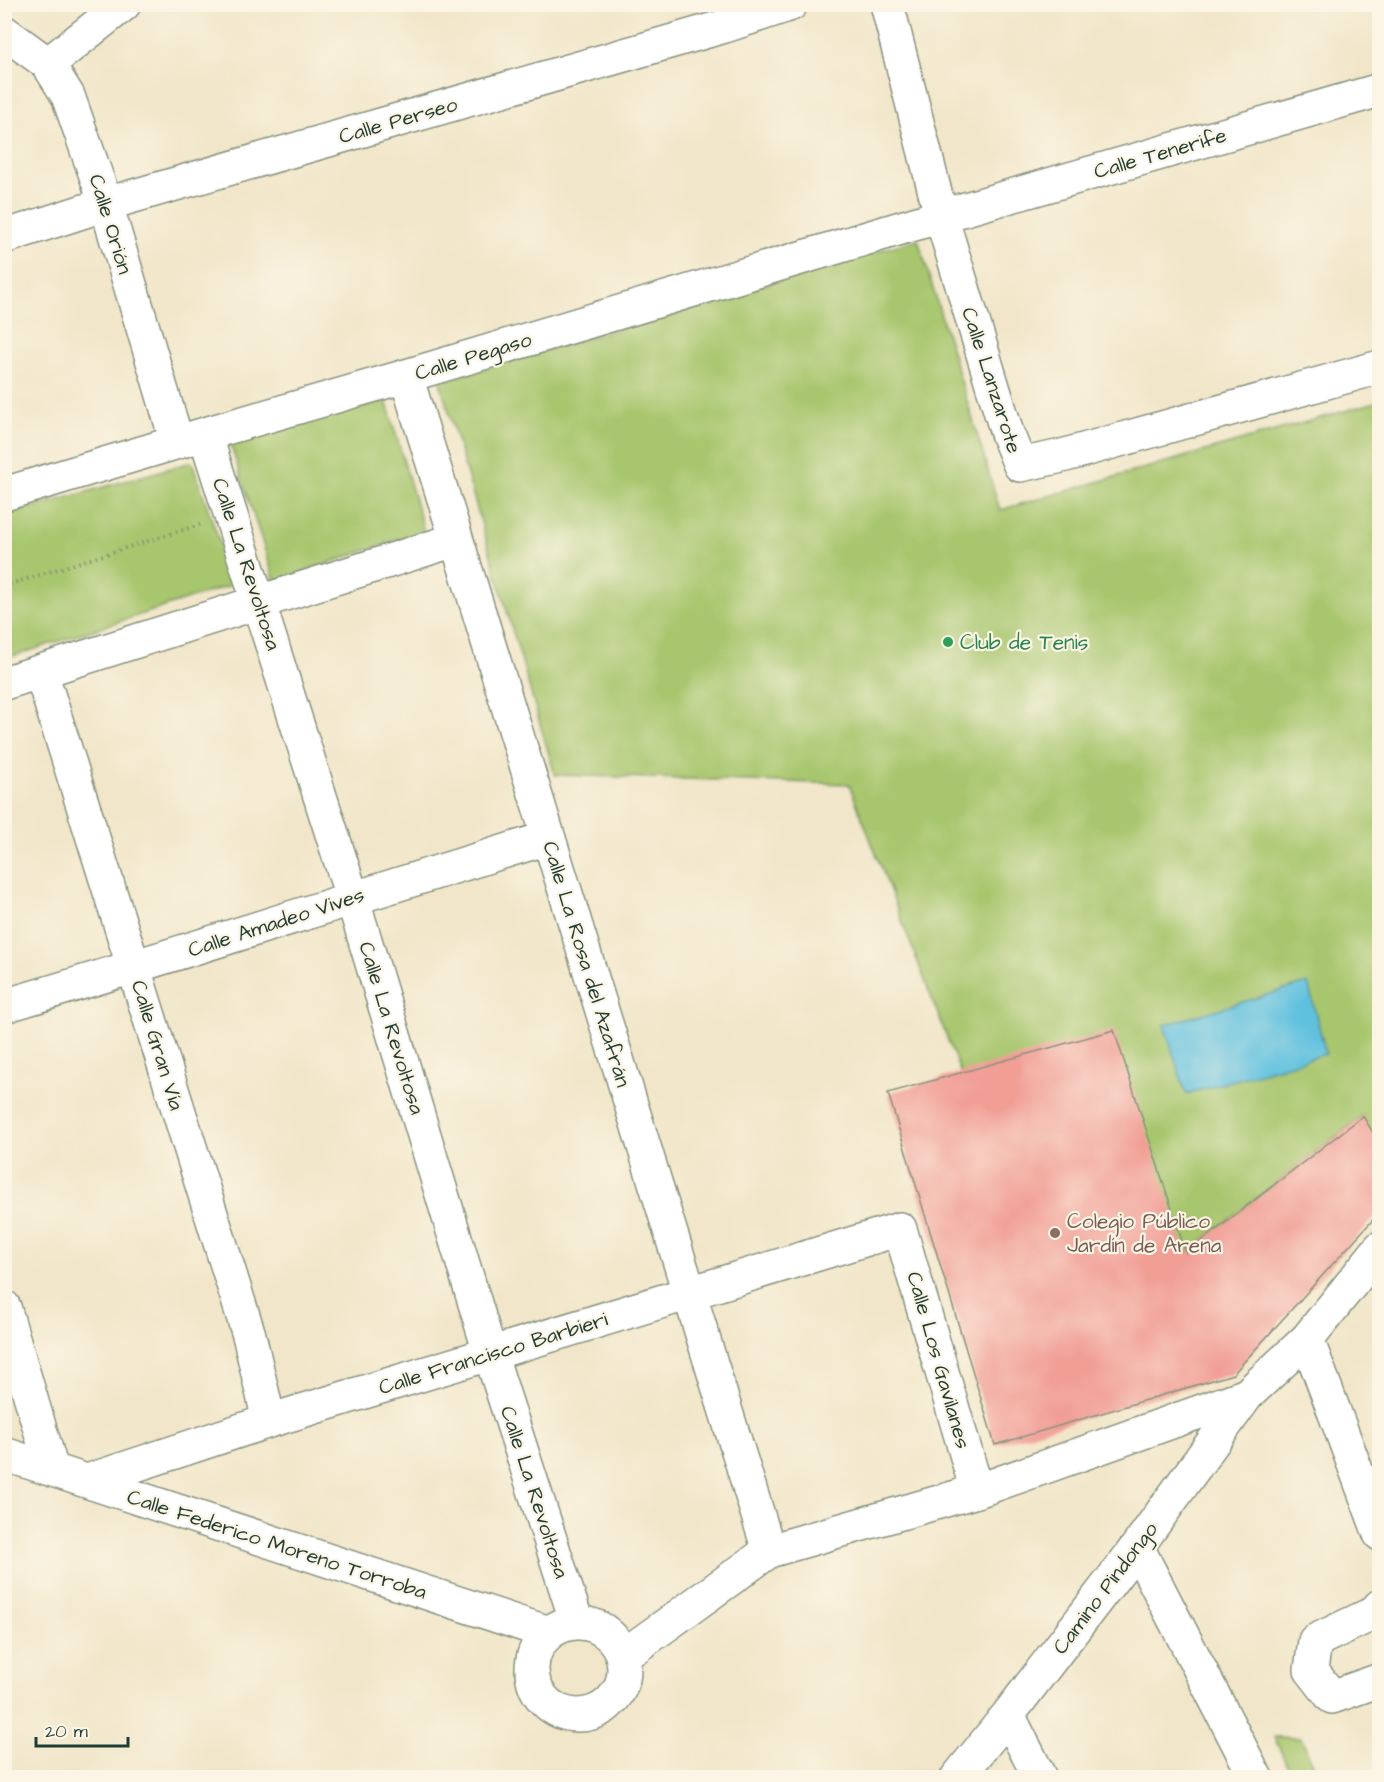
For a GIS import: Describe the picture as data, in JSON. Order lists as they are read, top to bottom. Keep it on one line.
{"streets":{"street":["Calle Perseo","Calle Tenerife","Calle Orión","Calle Pegaso","Calle Lanzarote","Calle La Revoltosa","Calle Amadeo Vives","Calle La Rosa del Azafrán","Calle Gran Vía","Calle Francisco Barbieri","Calle Los Gavilanes","Calle Federico Moreno Torroba","Camino Pindongo"]},"crossings":[["Calle Perseo","Calle Orión"],["Calle Tenerife","Calle Pegaso"],["Calle Tenerife","Calle Lanzarote"],["Calle Orión","Calle Pegaso"],["Calle Orión","Calle La Revoltosa"],["Calle Pegaso","Calle Lanzarote"],["Calle Pegaso","Calle La Revoltosa"],["Calle Pegaso","Calle La Rosa del Azafrán"],["Calle La Revoltosa","Calle Amadeo Vives"],["Calle La Revoltosa","Calle Francisco Barbieri"],["Calle La Revoltosa","Calle Federico Moreno Torroba"],["Calle Amadeo Vives","Calle La Rosa del Azafrán"],["Calle Amadeo Vives","Calle Gran Vía"],["Calle La Rosa del Azafrán","Calle Francisco Barbieri"],["Calle Gran Vía","Calle Francisco Barbieri"],["Calle Francisco Barbieri","Calle Los Gavilanes"],["Calle Francisco Barbieri","Calle Federico Moreno Torroba"]],"places":["Club de Tenis","Colegio Público Jardín de Arena"],"scale_bar":"20 m"}
